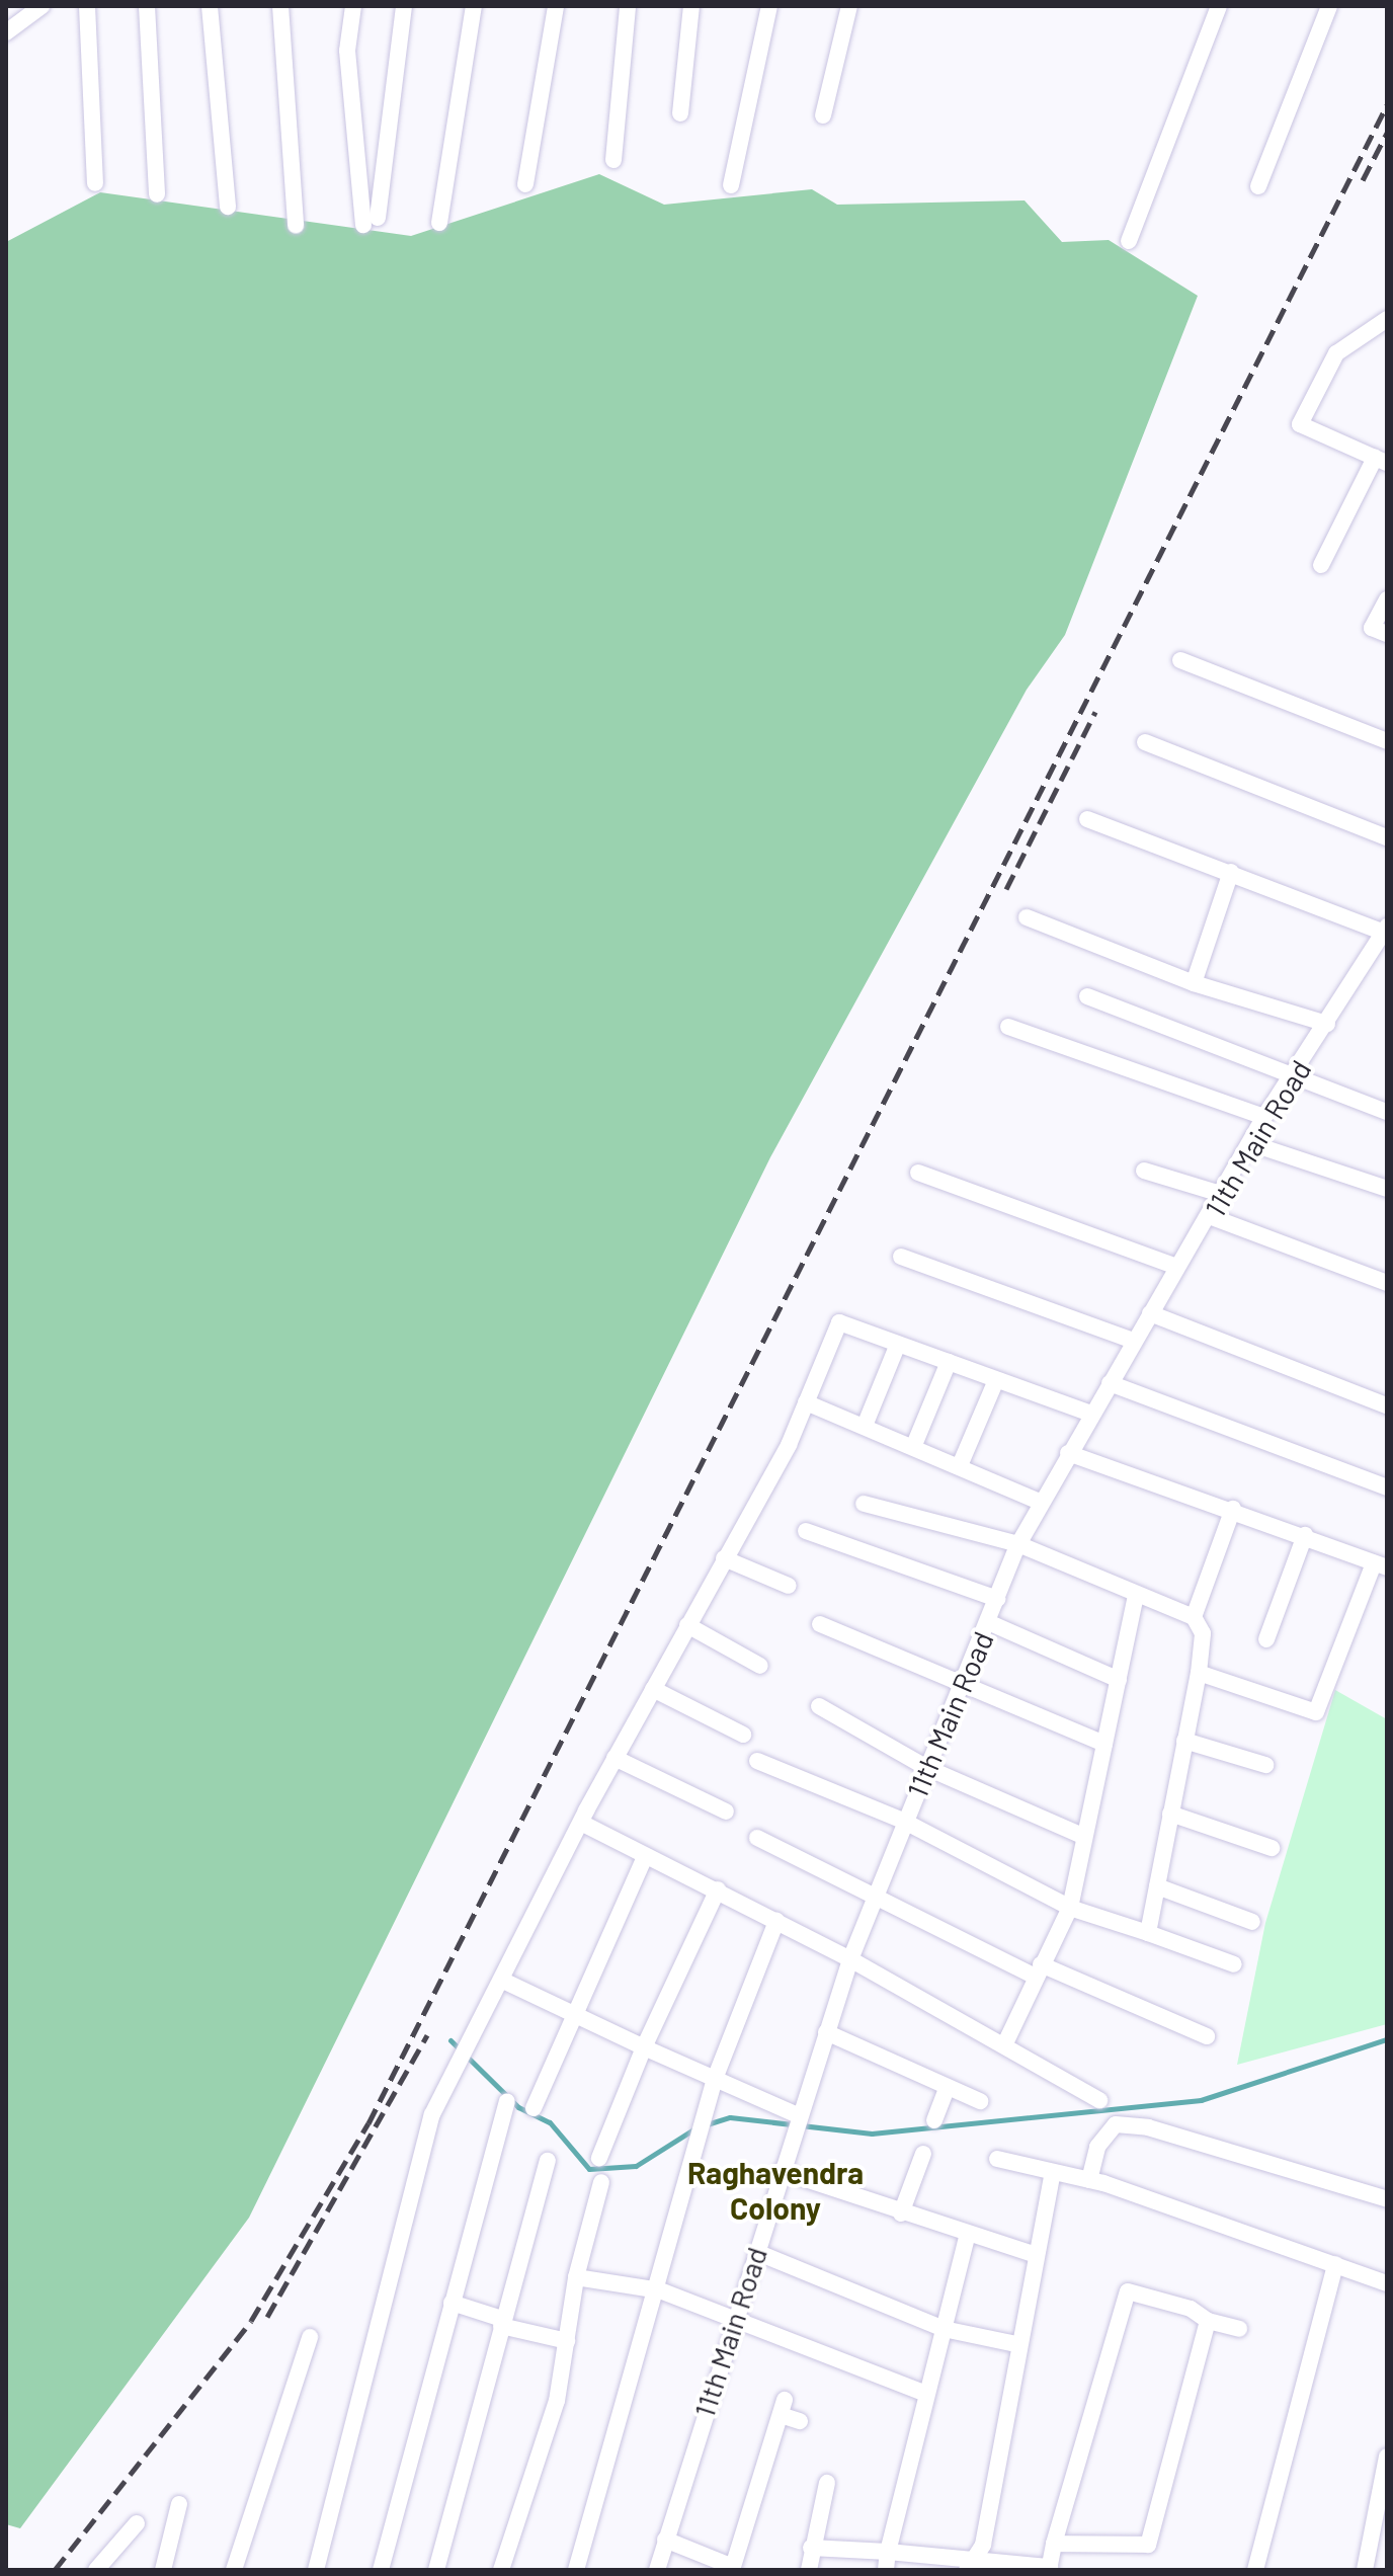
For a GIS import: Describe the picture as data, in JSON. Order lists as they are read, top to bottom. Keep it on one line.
{"streets":{"street":["11th Main Road"]},"districts":["Raghavendra Colony"]}
